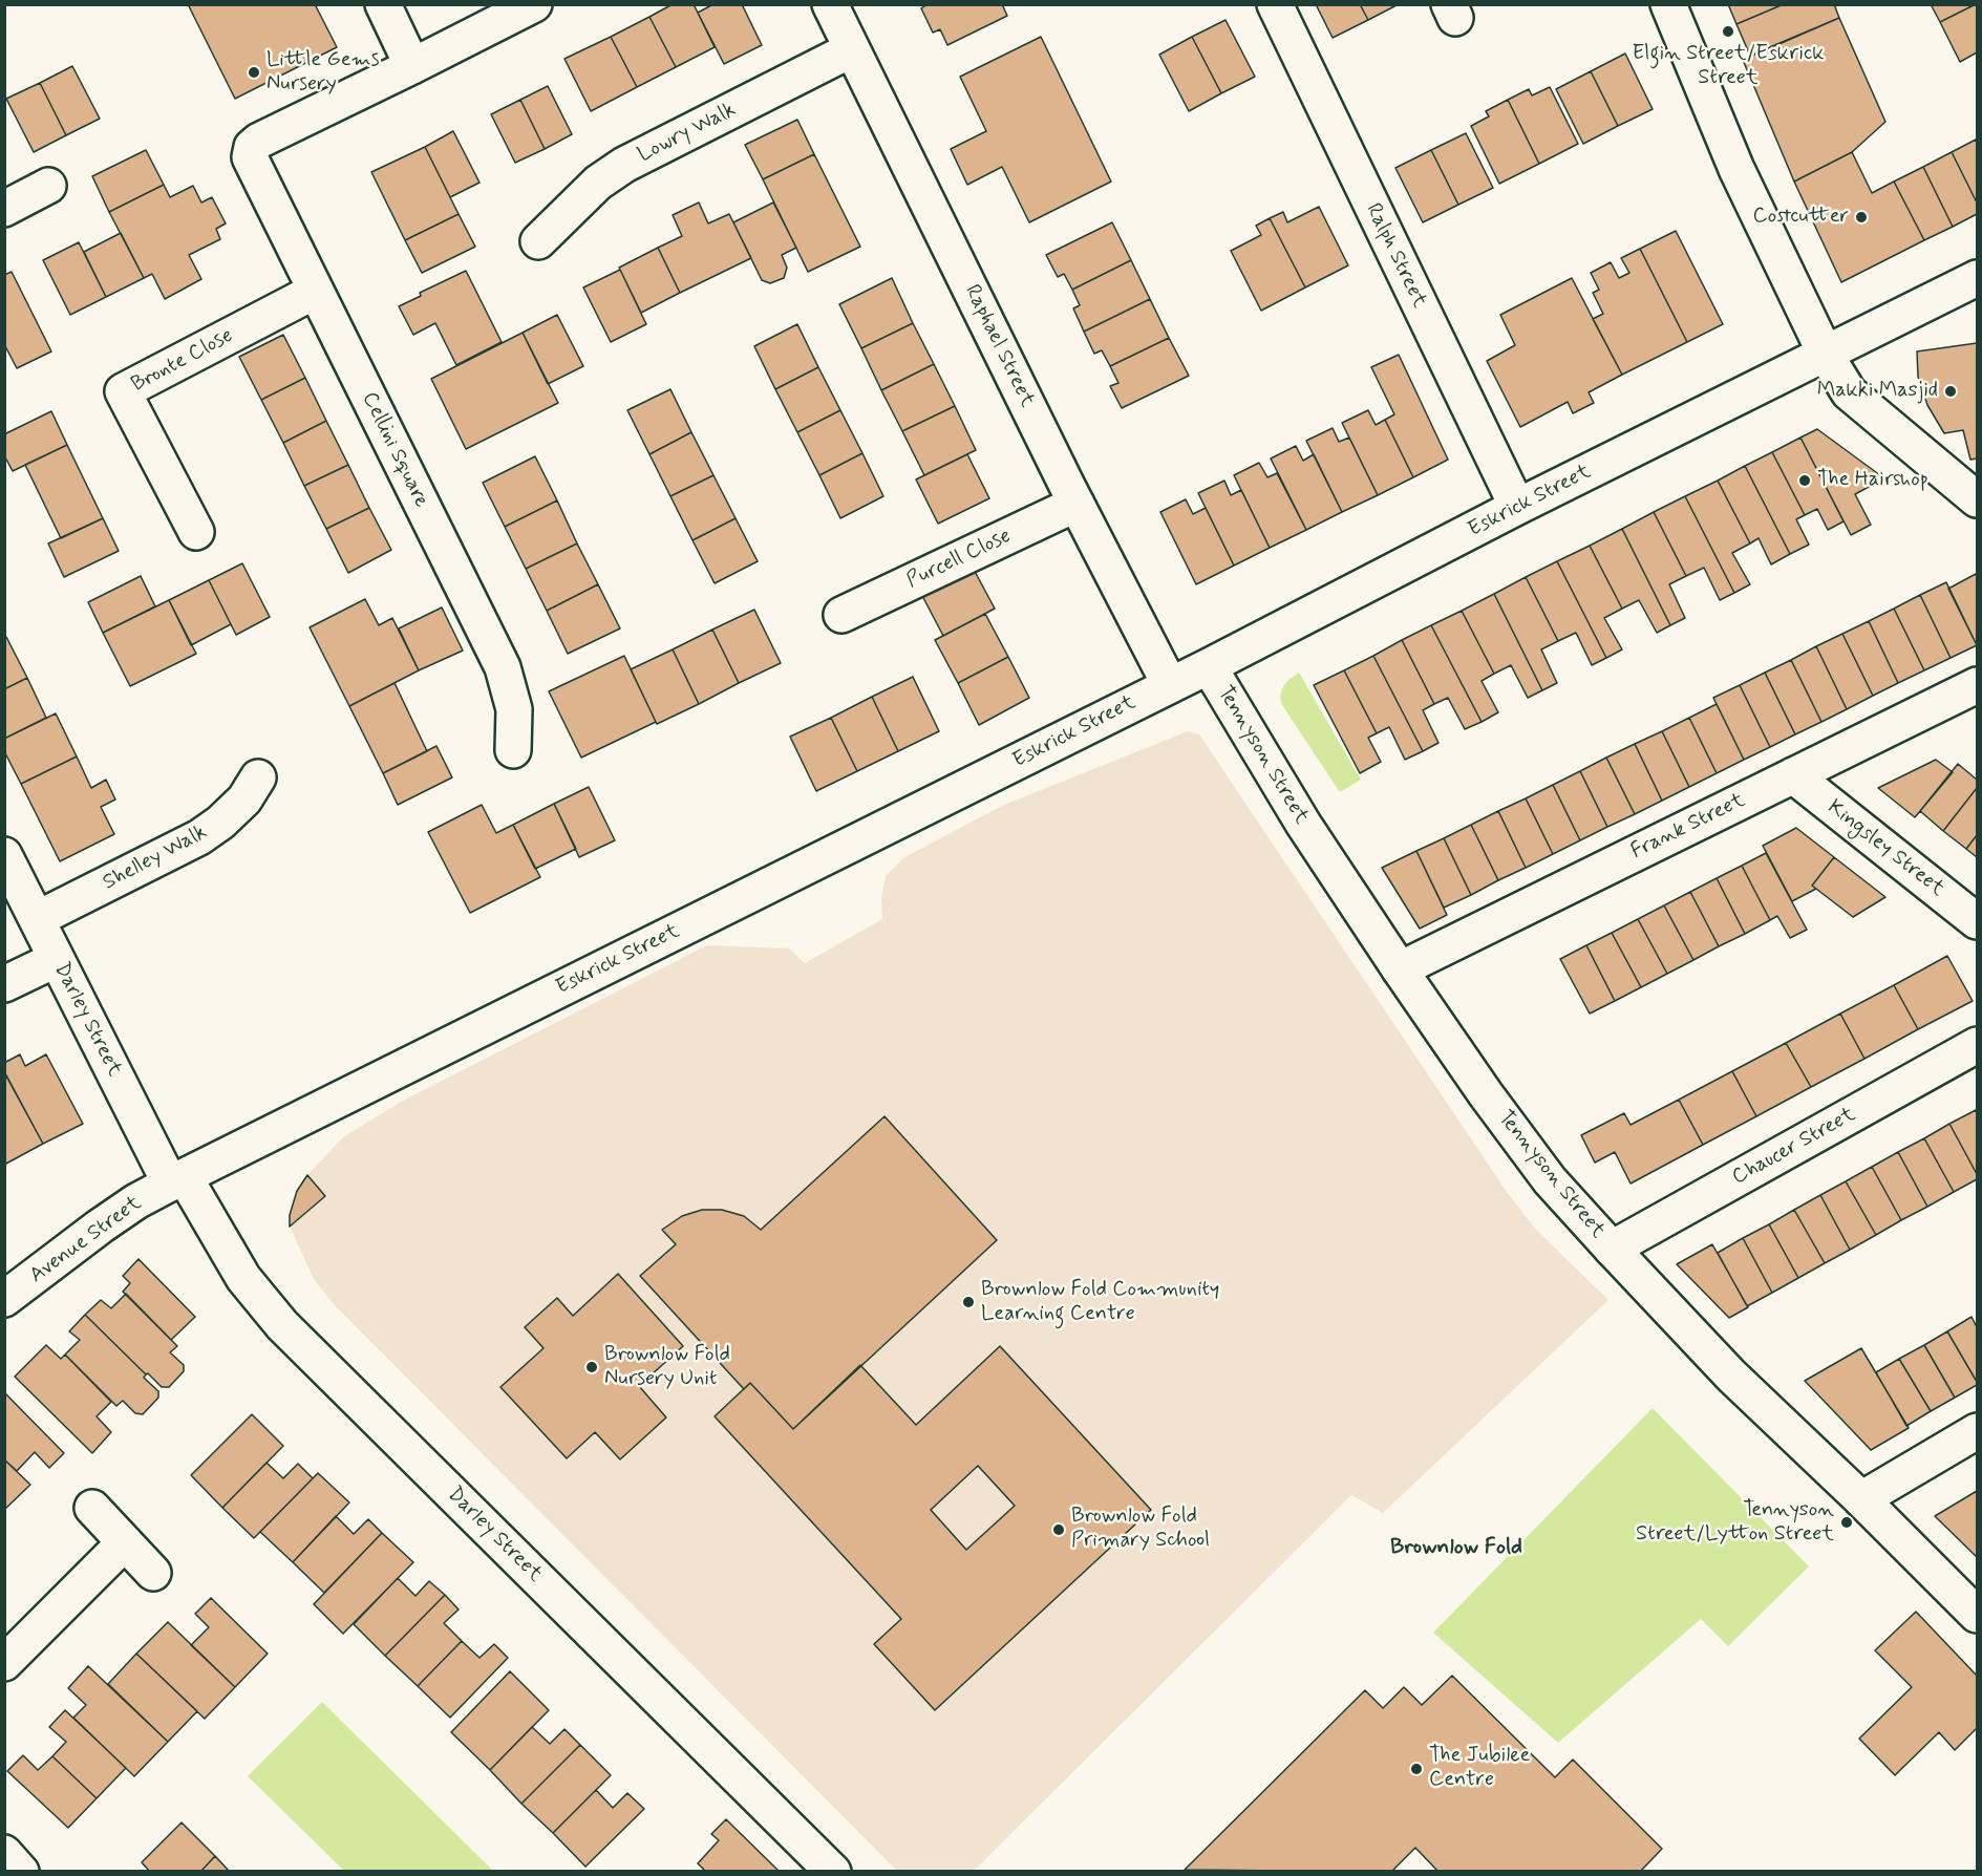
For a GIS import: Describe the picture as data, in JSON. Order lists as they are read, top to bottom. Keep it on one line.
{"streets":{"street":["Lowry Walk","Ralph Street","Raphael Street","Bronte Close","Cellini Square","Eskrick Street","Purcell Close","Tennyson Street","Frank Street","Kingsley Street","Shelley Walk","Darley Street","Chaucer Street","Avenue Street"]},"crossings":[["Lowry Walk","Raphael Street"],["Ralph Street","Eskrick Street"],["Raphael Street","Eskrick Street"],["Raphael Street","Purcell Close"],["Bronte Close","Cellini Square"],["Eskrick Street","Tennyson Street"],["Eskrick Street","Darley Street"],["Eskrick Street","Avenue Street"],["Tennyson Street","Frank Street"],["Tennyson Street","Chaucer Street"],["Frank Street","Kingsley Street"],["Shelley Walk","Darley Street"],["Darley Street","Avenue Street"]],"districts":["Brownlow Fold"],"places":["Elgin Street/Eskrick Street","Little Gems Nursery","Costcutter","Makki Masjid","The Hairshop","Brownlow Fold Community Learning Centre","Brownlow Fold Nursery Unit","Tennyson Street/Lytton Street","Brownlow Fold Primary School","The Jubilee Centre"]}
